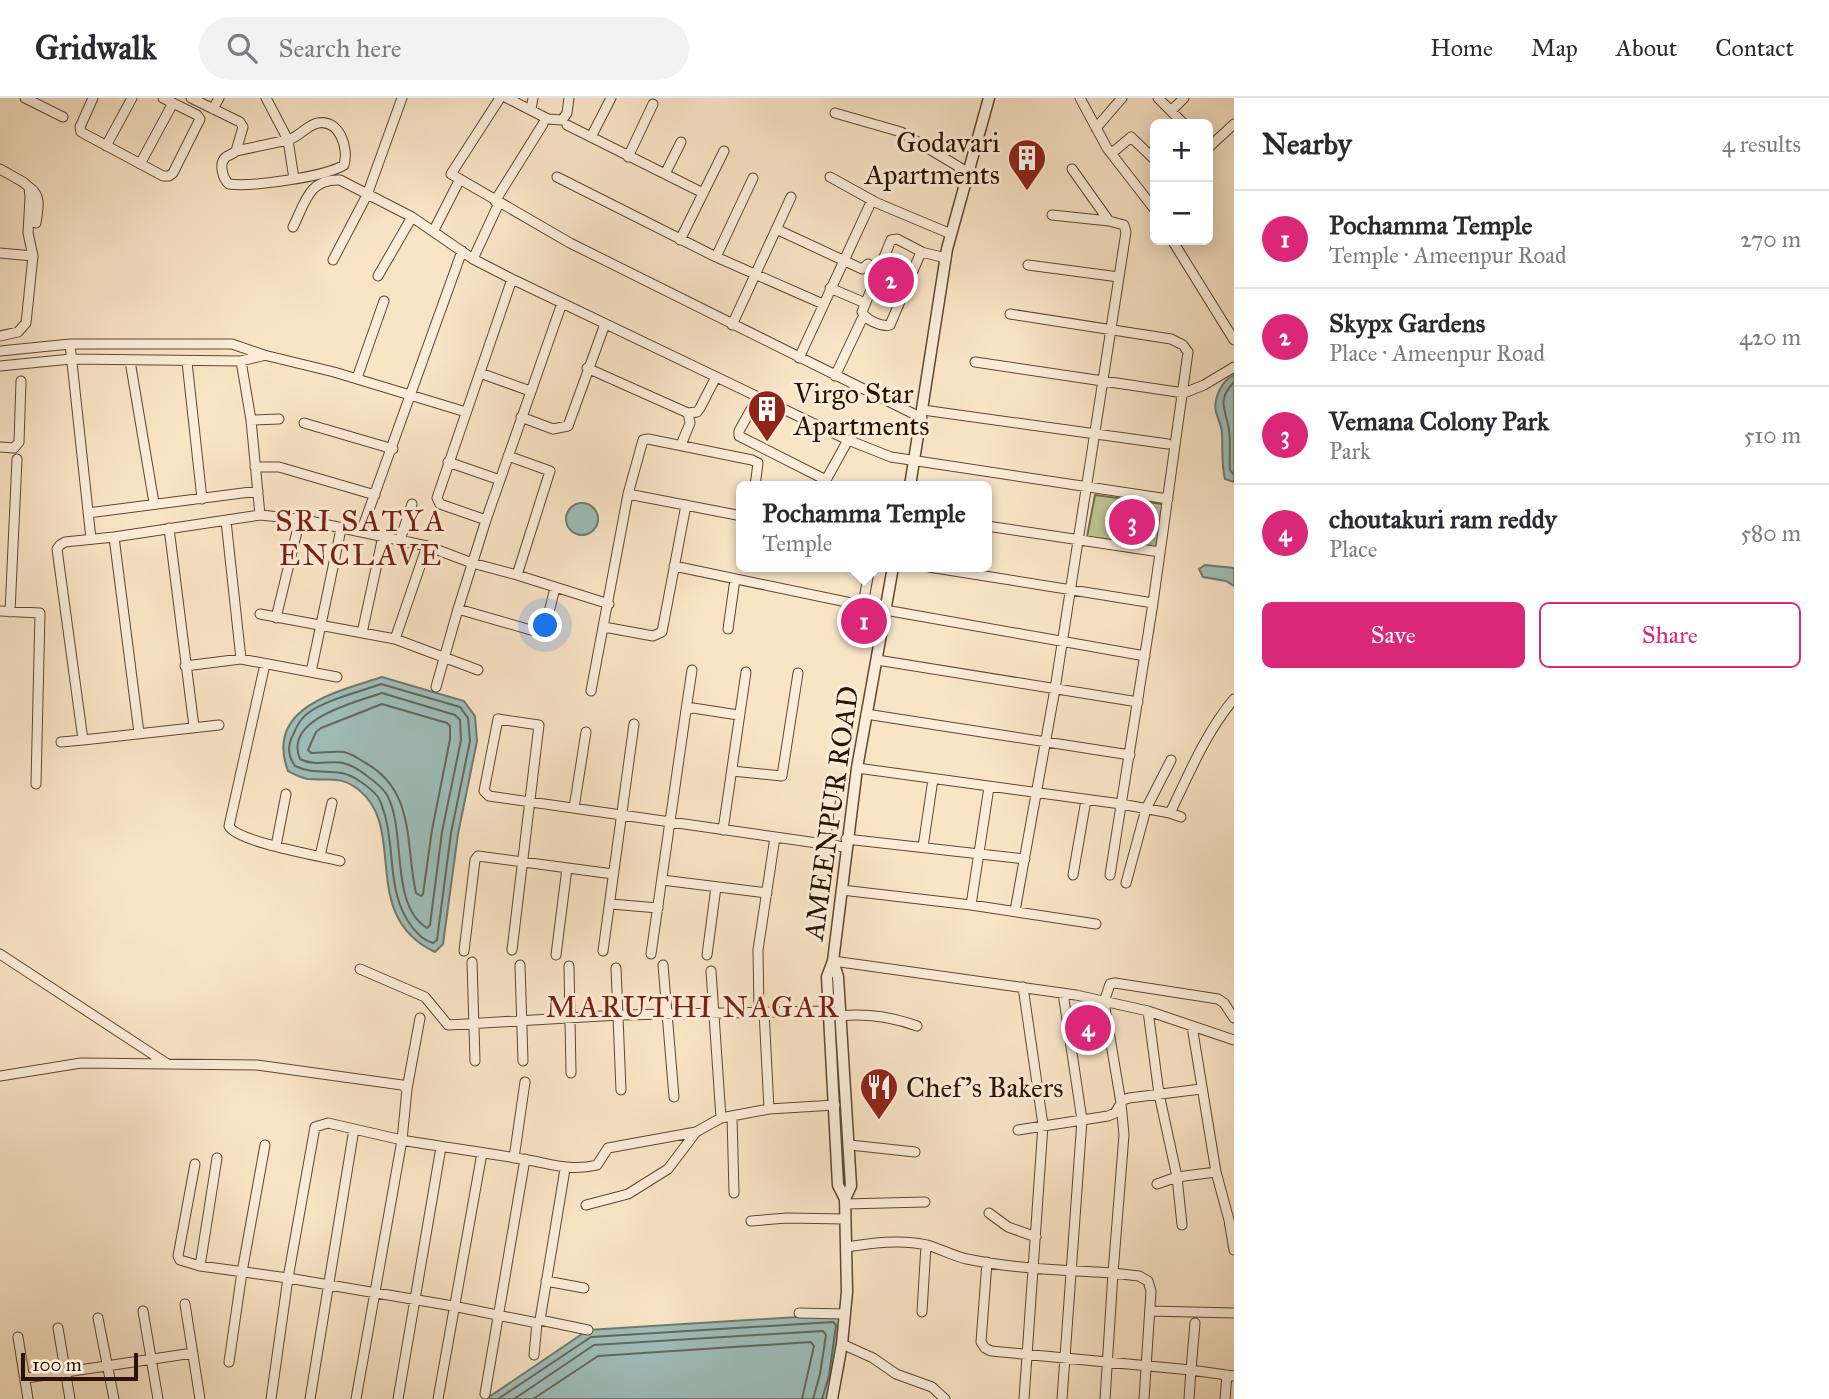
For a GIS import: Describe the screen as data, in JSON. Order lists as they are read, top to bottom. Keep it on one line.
{"streets":{"street":["AMEENPUR ROAD"]},"districts":["SRI SATYA ENCLAVE","MARUTHI NAGAR"],"places":{"building":["Godavari Apartments","Virgo Star Apartments"],"restaurant":["Chef's Bakers"]},"scale_bar":"100 m","page":{"header":"Gridwalk","search":"Search here","nav":["Home","Map","About","Contact"],"heading":["Nearby","4 results"],"map_buttons":["+","−"],"list":[{"mark":"1","name":"Pochamma Temple","note":"Temple · Ameenpur Road","value":"270 m"},{"mark":"2","name":"Skypx Gardens","note":"Place · Ameenpur Road","value":"420 m"},{"mark":"3","name":"Vemana Colony Park","note":"Park","value":"510 m"},{"mark":"4","name":"choutakuri ram reddy","note":"Place","value":"580 m"}],"pins":["2","3","1","4"],"popup":["Pochamma Temple","Temple"],"buttons":["Save","Share"],"scale":"100 m"}}
